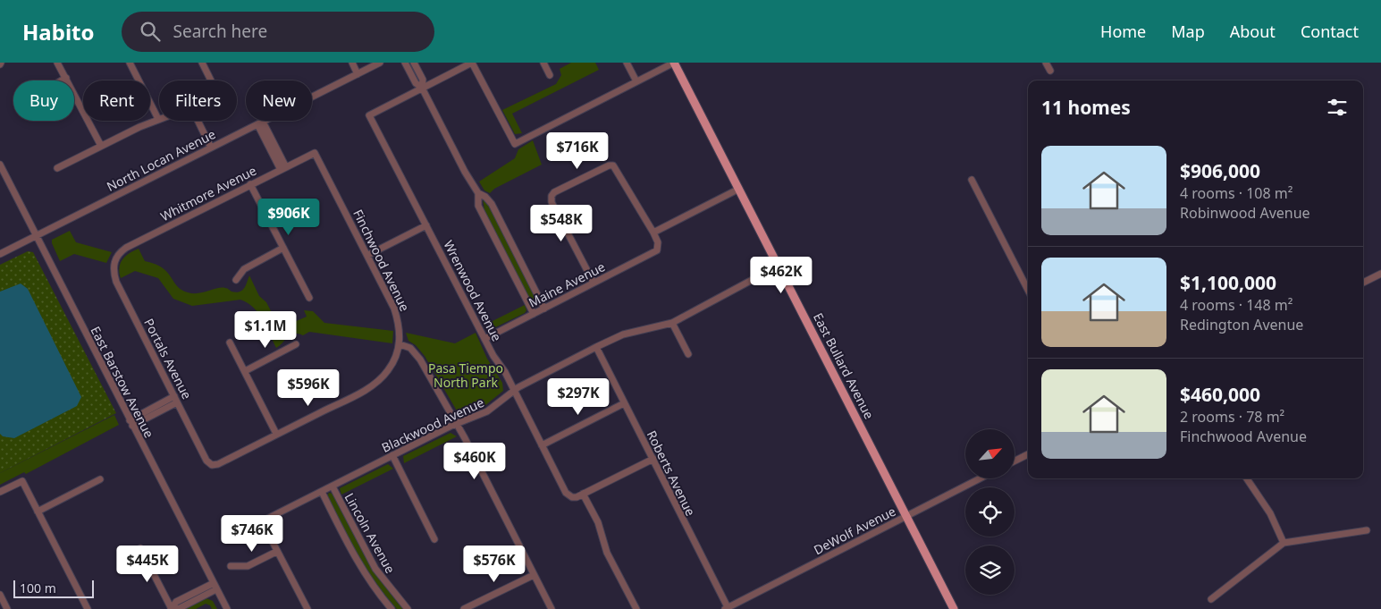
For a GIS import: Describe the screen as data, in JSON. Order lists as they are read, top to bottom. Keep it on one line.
{"streets":{"main road":["East Bullard Avenue"],"street":["North Locan Avenue","Whitmore Avenue","Finchwood Avenue","Maine Avenue","Wrenwood Avenue","Portals Avenue","East Barstow Avenue","Blackwood Avenue","Roberts Avenue","DeWolf Avenue","Lincoln Avenue"]},"crossings":[["North Locan Avenue","East Barstow Avenue"],["Whitmore Avenue","Finchwood Avenue"],["Whitmore Avenue","Portals Avenue"],["Maine Avenue","Wrenwood Avenue"],["Wrenwood Avenue","Blackwood Avenue"],["East Bullard Avenue","Blackwood Avenue"],["East Bullard Avenue","DeWolf Avenue"],["Blackwood Avenue","Roberts Avenue"],["Blackwood Avenue","Lincoln Avenue"],["Roberts Avenue","DeWolf Avenue"]],"parks":["Pasa Tiempo North Park"],"scale_bar":"100 m","north":"top right","page":{"header":"Habito","search":"Search here","nav":["Home","Map","About","Contact"],"chip":["Buy","Rent","Filters","New"],"heading":"11 homes","price":["$716K","$906K","$548K","$462K","$1.1M","$596K","$297K","$460K","$746K","$445K","$576K"],"list":[{"name":"$906,000","note":"4 rooms · 108 m² · Robinwood Avenue"},{"name":"$1,100,000","note":"4 rooms · 148 m² · Redington Avenue"},{"name":"$460,000","note":"2 rooms · 78 m² · Finchwood Avenue"}],"scale":"100 m"}}
